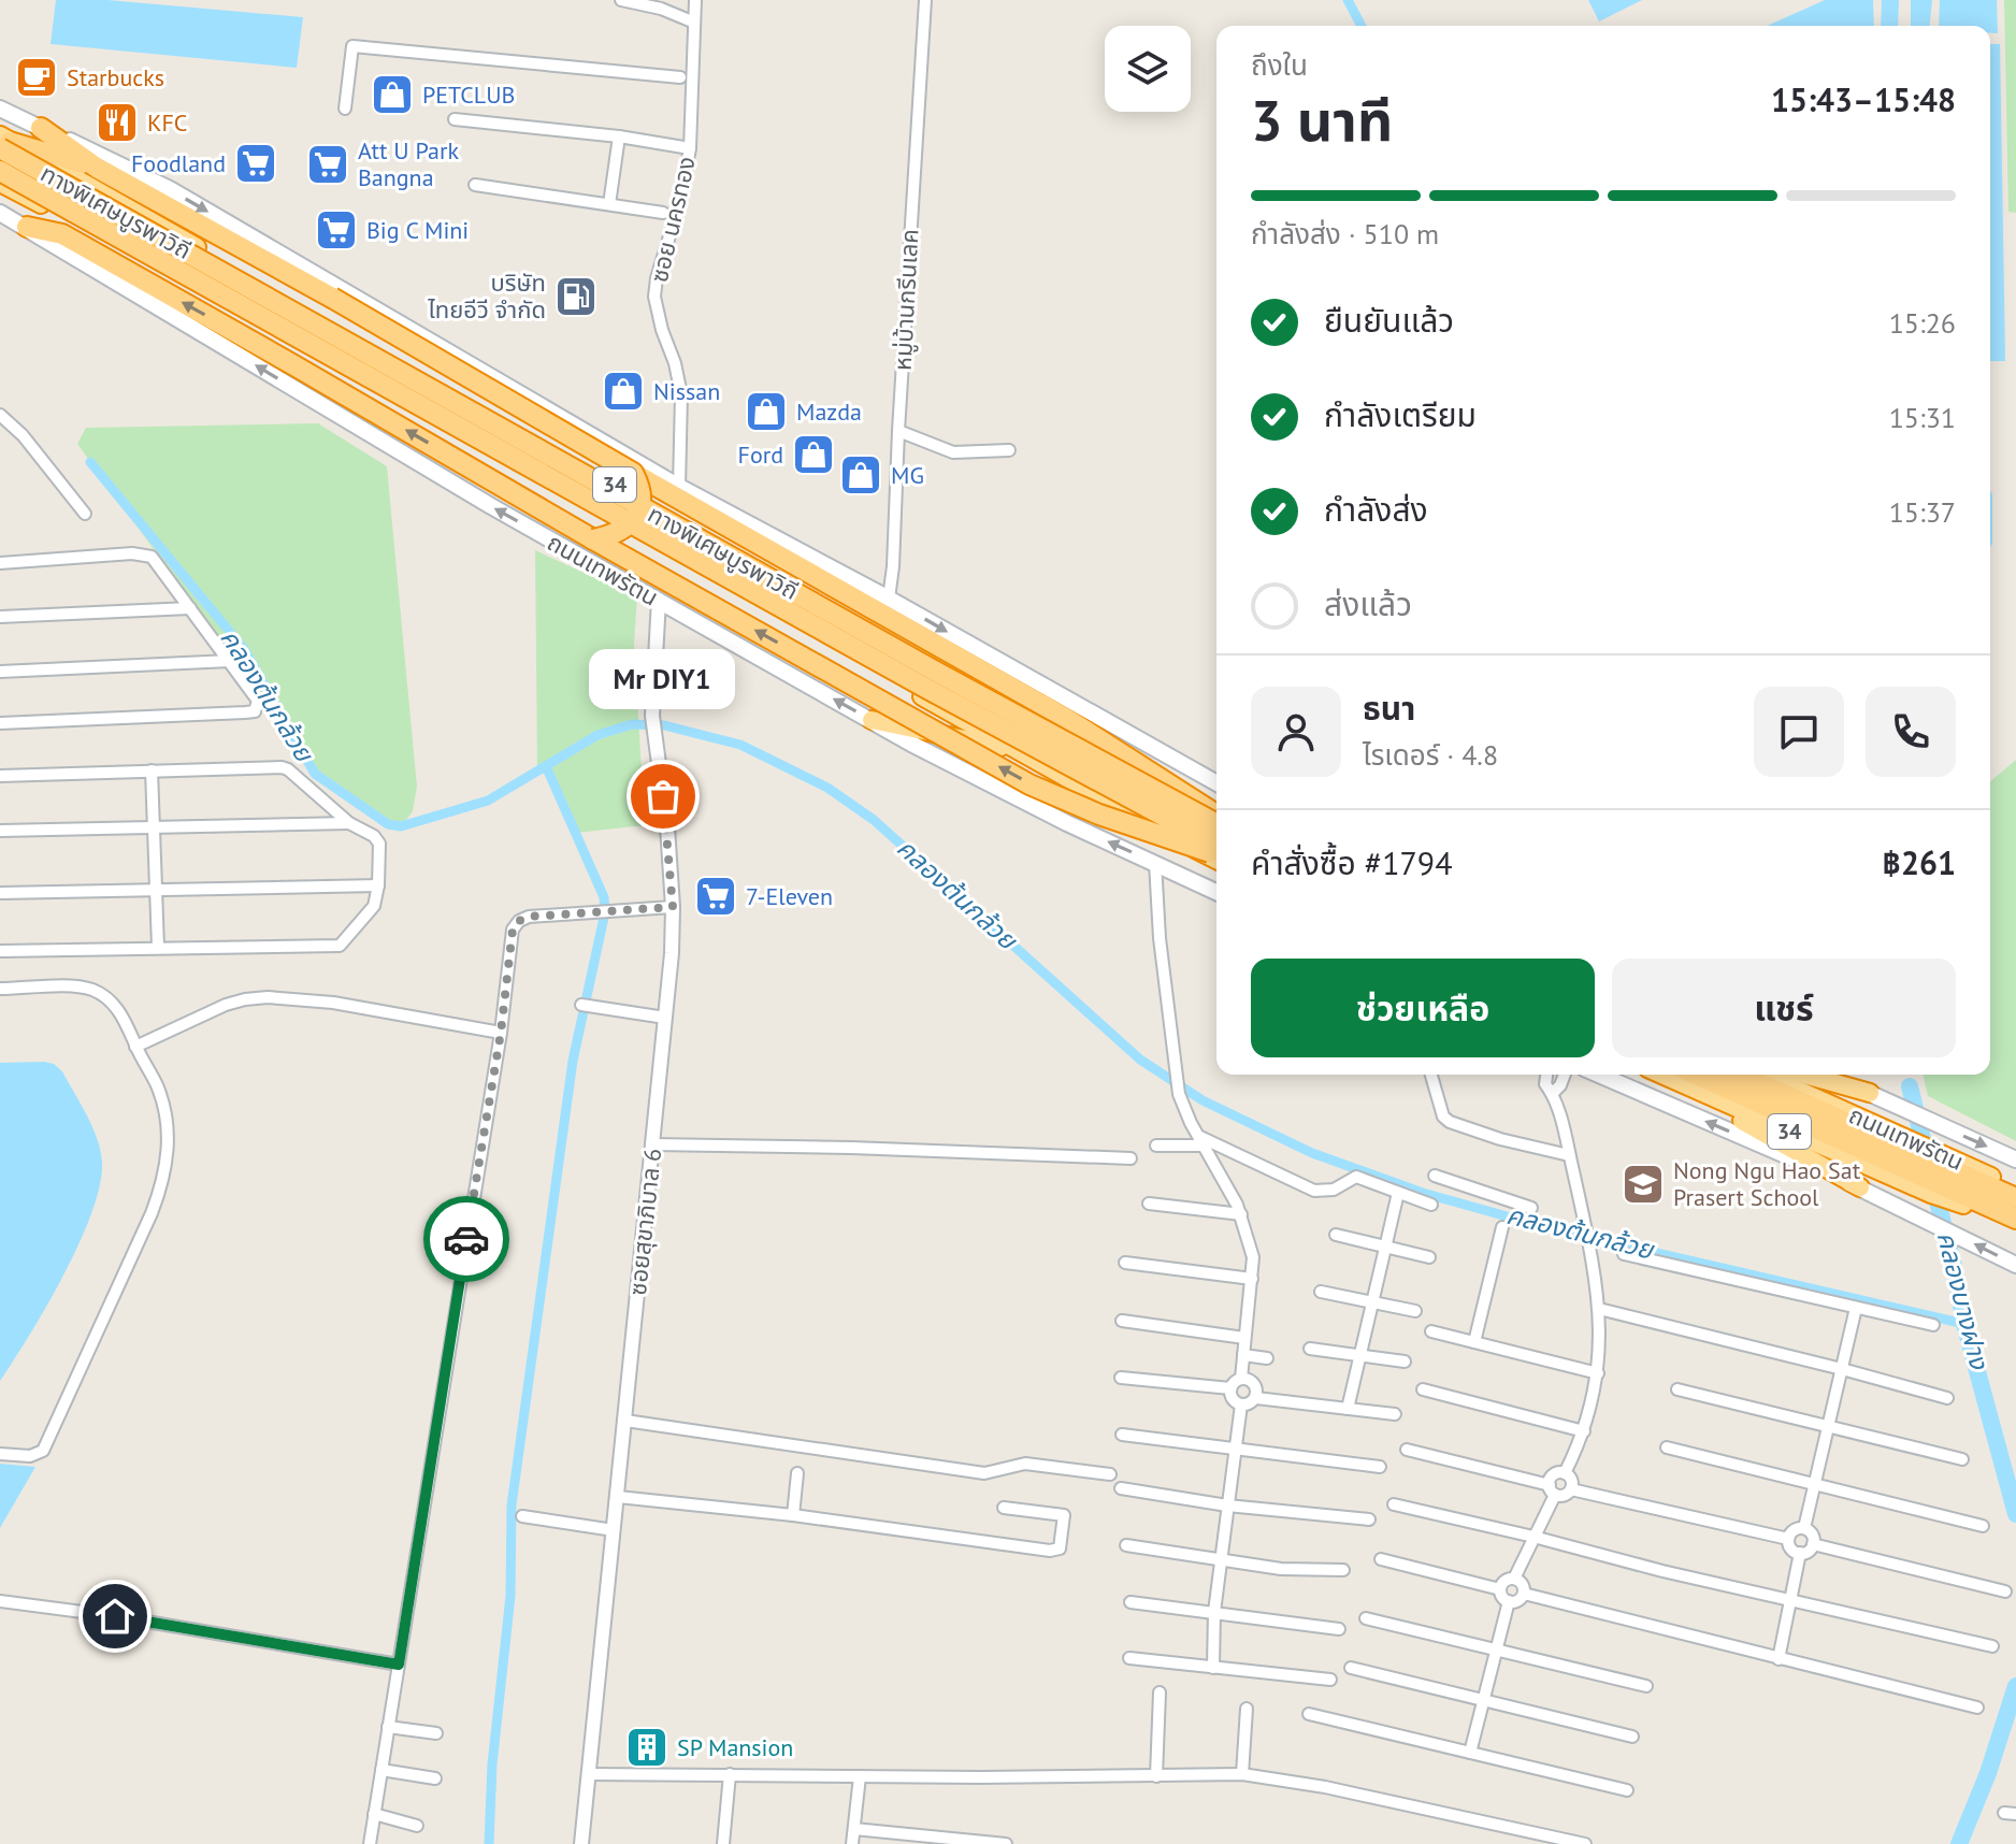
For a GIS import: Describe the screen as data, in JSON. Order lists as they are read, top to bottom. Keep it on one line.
{"streets":{"highway":["ทางพิเศษบูรพาวิถี","34","ถนนเทพรัตน"],"street":["ซอย นครทอง","หมู่บ้านกรีนเลค","ซอยสุขาภิบาล 6"]},"crossings":[["ทางพิเศษบูรพาวิถี","34"],["ซอย นครทอง","34"],["หมู่บ้านกรีนเลค","34"],["ถนนเทพรัตน","ซอยสุขาภิบาล 6"]],"water":["คลองต้นกล้วย","คลองบางฝาง"],"places":{"cafe":["Starbucks"],"shop":["PETCLUB","Nissan","Mazda","Ford","MG"],"restaurant":["KFC"],"supermarket":["Foodland","Att U Park Bangna","Big C Mini","7-Eleven"],"fuel station":["บริษัท ไทยอีวี จำกัด"],"other":["Mr DIY1"],"school or university":["Nong Ngu Hao Sat Prasert School"],"building":["SP Mansion"]},"page":{"heading":["3 นาที","ถึงใน","15:43–15:48"],"panel":["ธนา","ไรเดอร์ · 4.8","คำสั่งซื้อ #1794","฿261"],"bar":"กำลังส่ง · 510 m","list":[["ยืนยันแล้ว","15:26"],["กำลังเตรียม","15:31"],["กำลังส่ง","15:37"],"ส่งแล้ว"],"bubble":"Mr DIY1","buttons":["ช่วยเหลือ","แชร์"]}}
